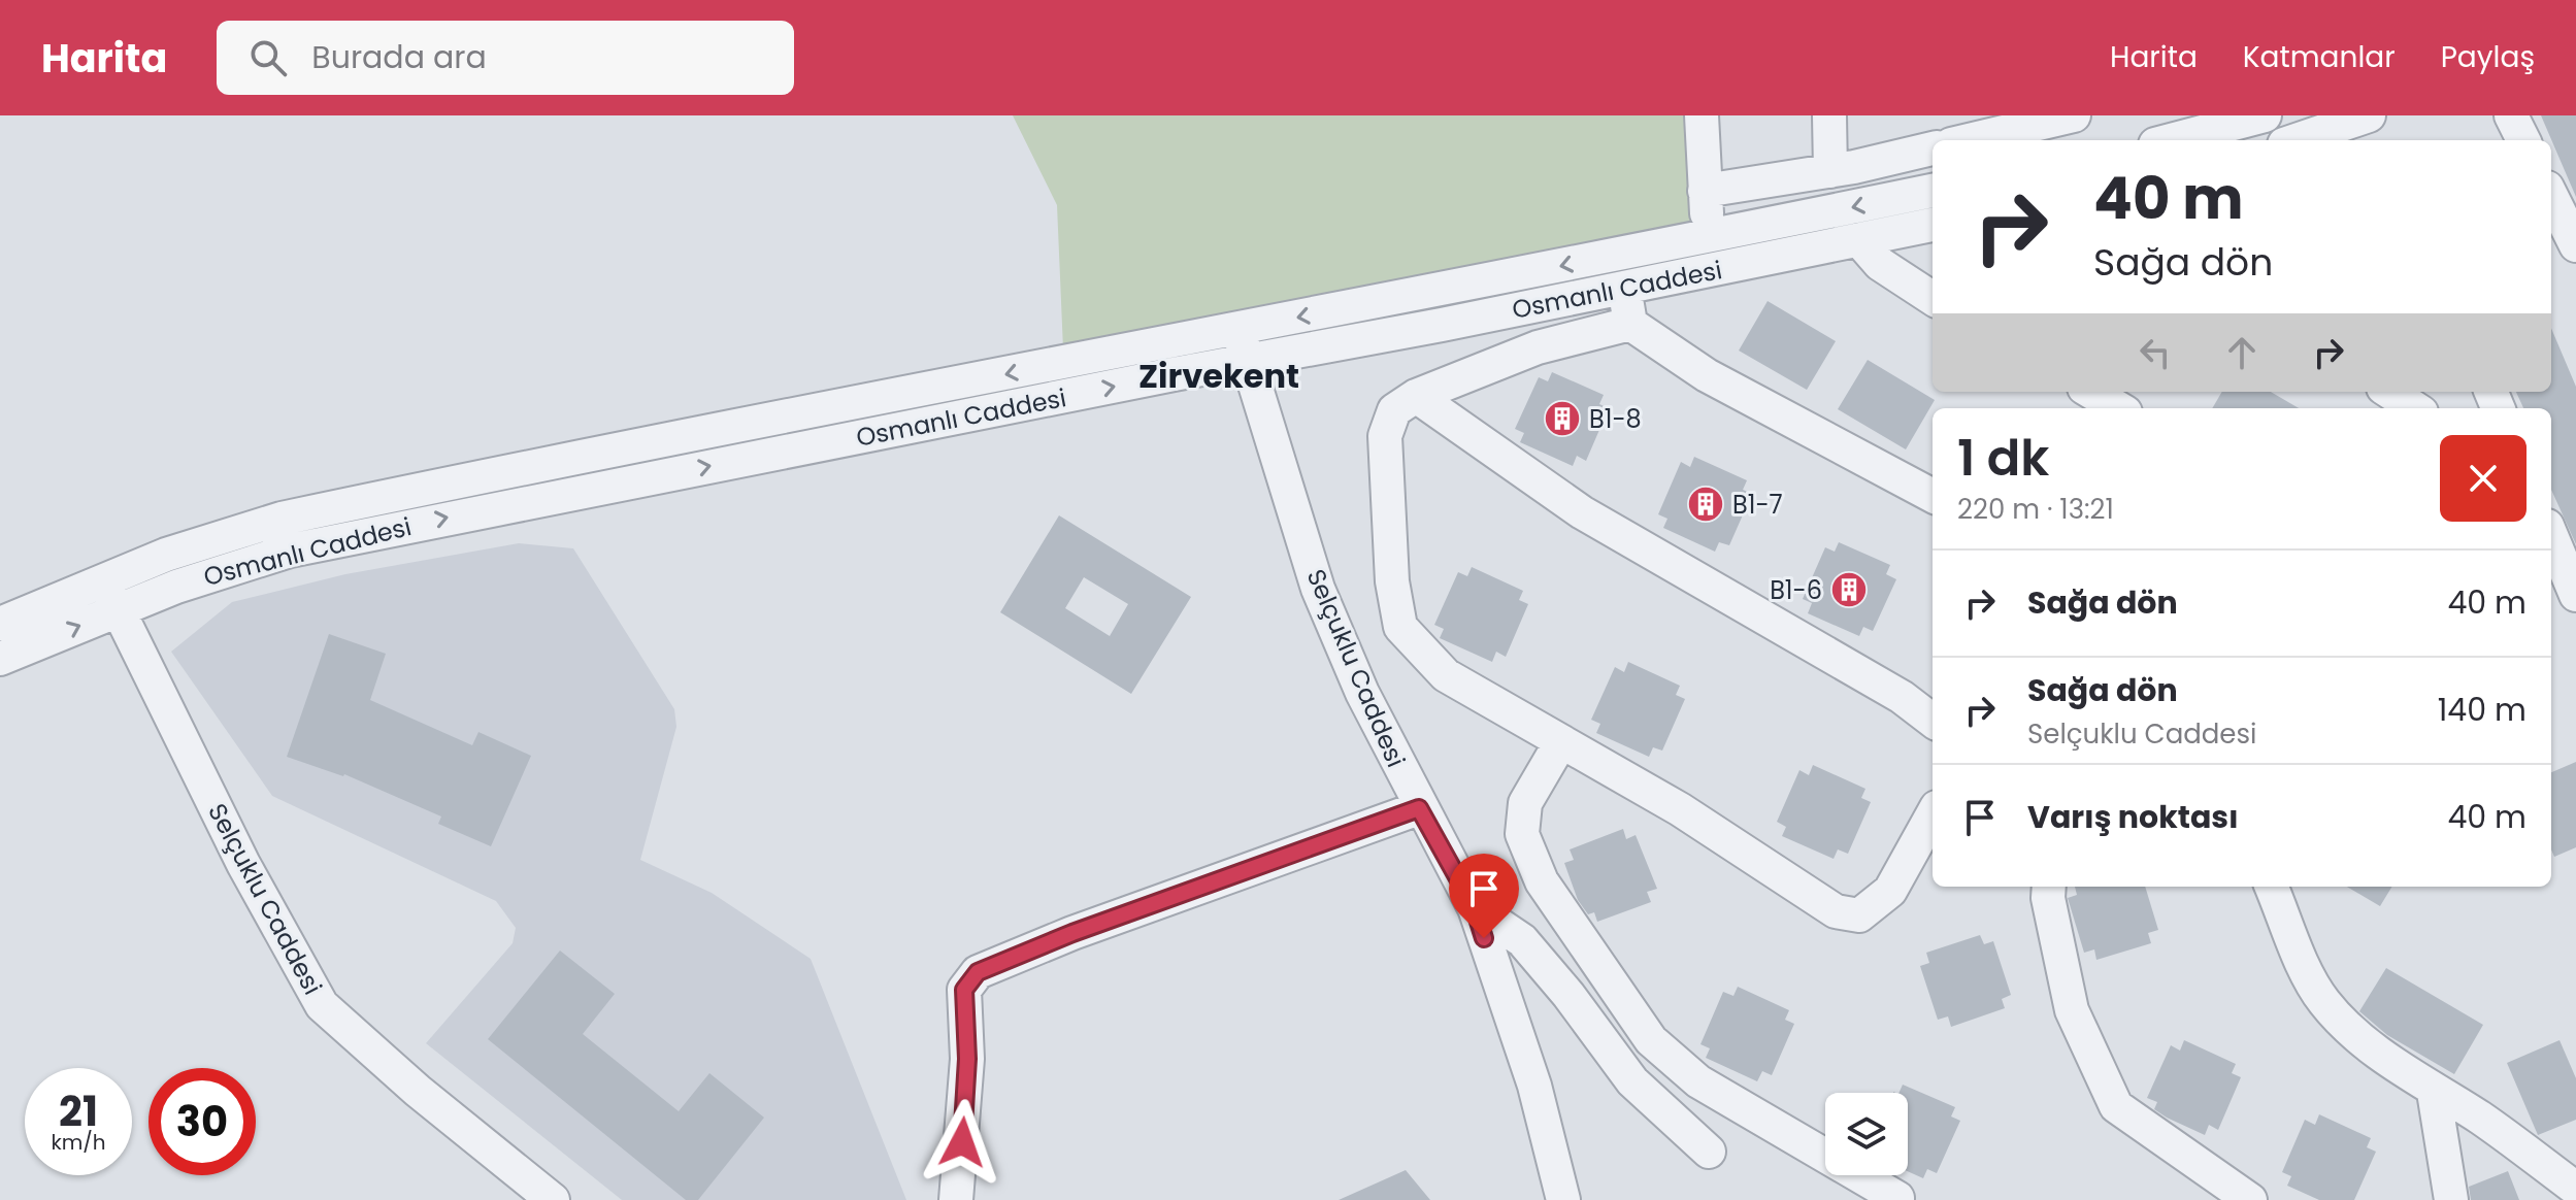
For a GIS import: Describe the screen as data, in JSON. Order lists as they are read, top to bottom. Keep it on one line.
{"streets":{"street":["Osmanlı Caddesi","Selçuklu Caddesi"]},"crossings":[["Osmanlı Caddesi","Selçuklu Caddesi"]],"districts":["Zirvekent"],"places":{"building":["B1-8","B1-7","B1-6"]},"page":{"header":"Harita","search":"Burada ara","nav":["Harita","Katmanlar","Paylaş"],"turn":["40 m","Sağa dön"],"heading":["1 dk","220 m · 13:21"],"list":[{"name":"Sağa dön","value":"40 m"},{"name":"Sağa dön","note":"Selçuklu Caddesi","value":"140 m"},{"name":"Varış noktası","value":"40 m"}],"speed":"21 km/h","limit":"30"}}
